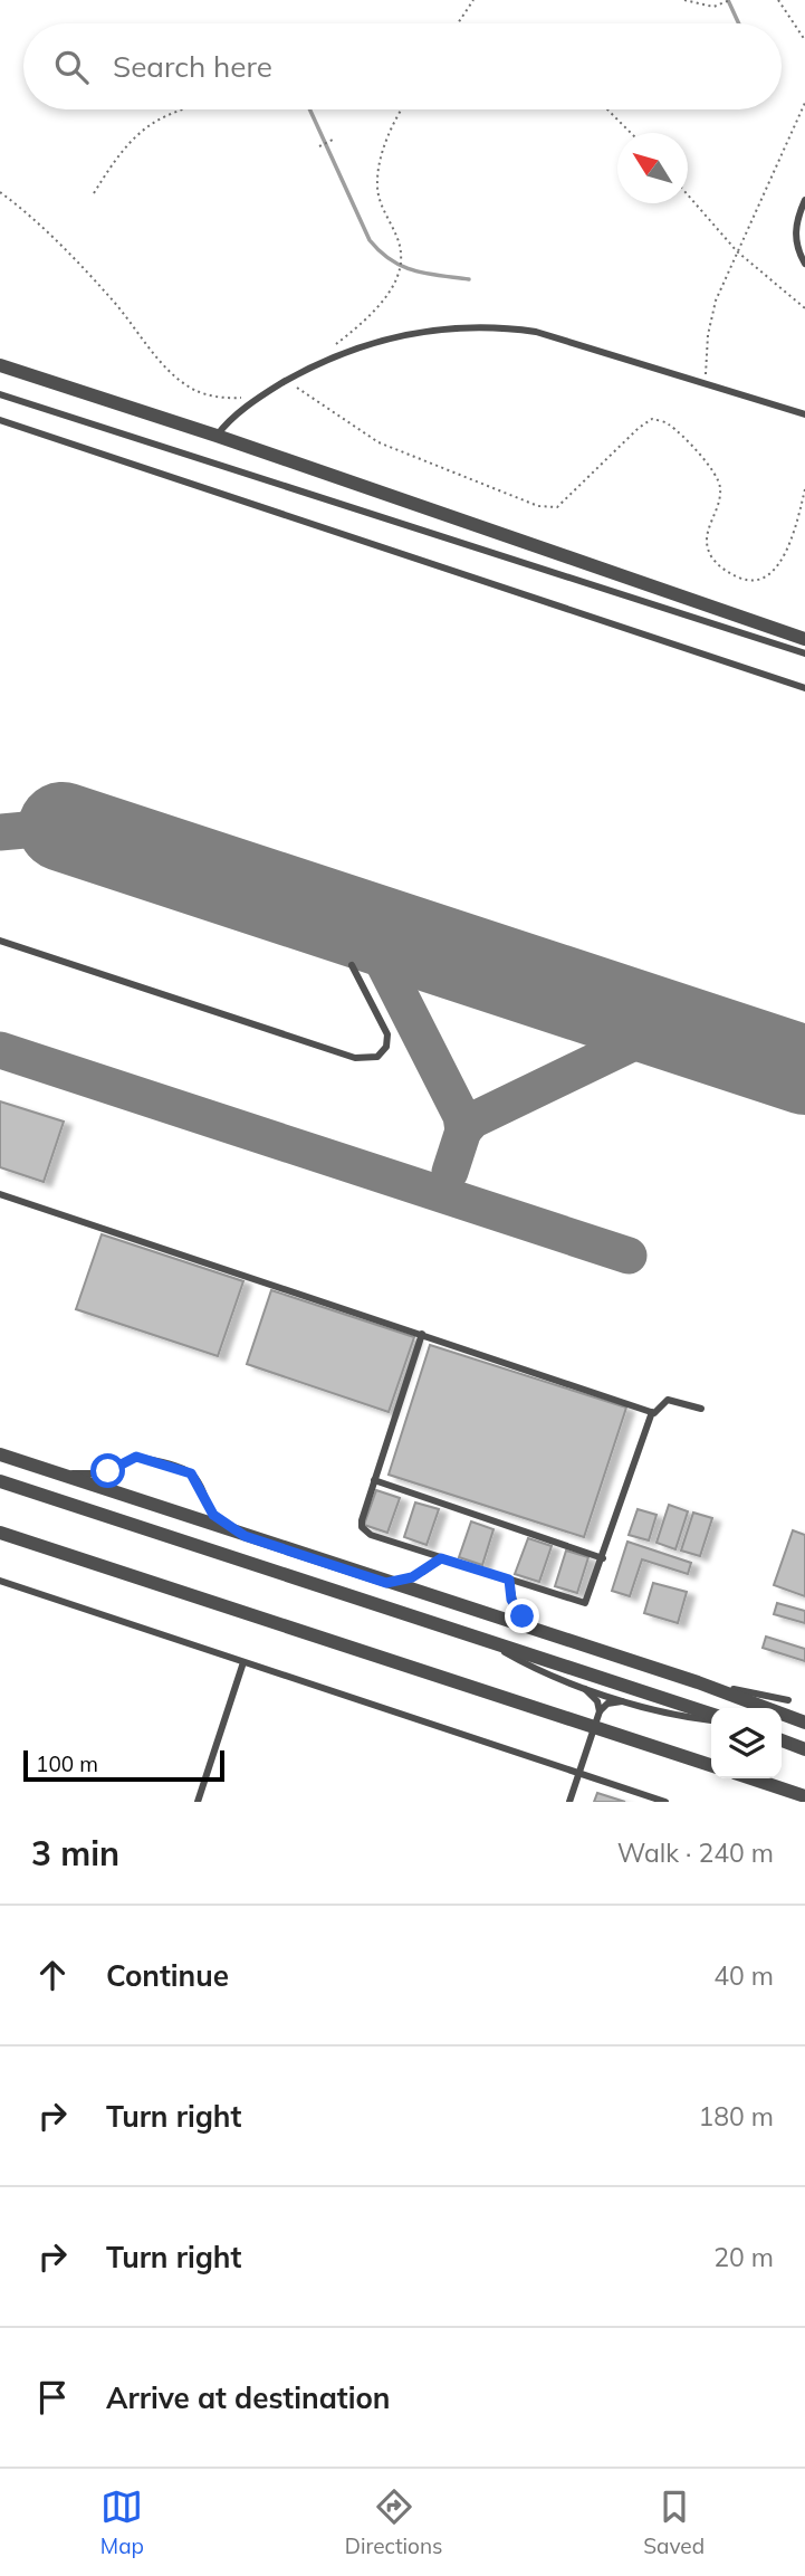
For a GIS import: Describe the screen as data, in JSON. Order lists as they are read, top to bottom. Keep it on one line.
{"scale_bar":"100 m","north":"top left","page":{"search":"Search here","scale":"100 m","heading":["3 min","Walk · 240 m"],"list":[["Continue","40 m"],["Turn right","180 m"],["Turn right","20 m"],"Arrive at destination"],"nav":["Map","Directions","Saved"]}}
